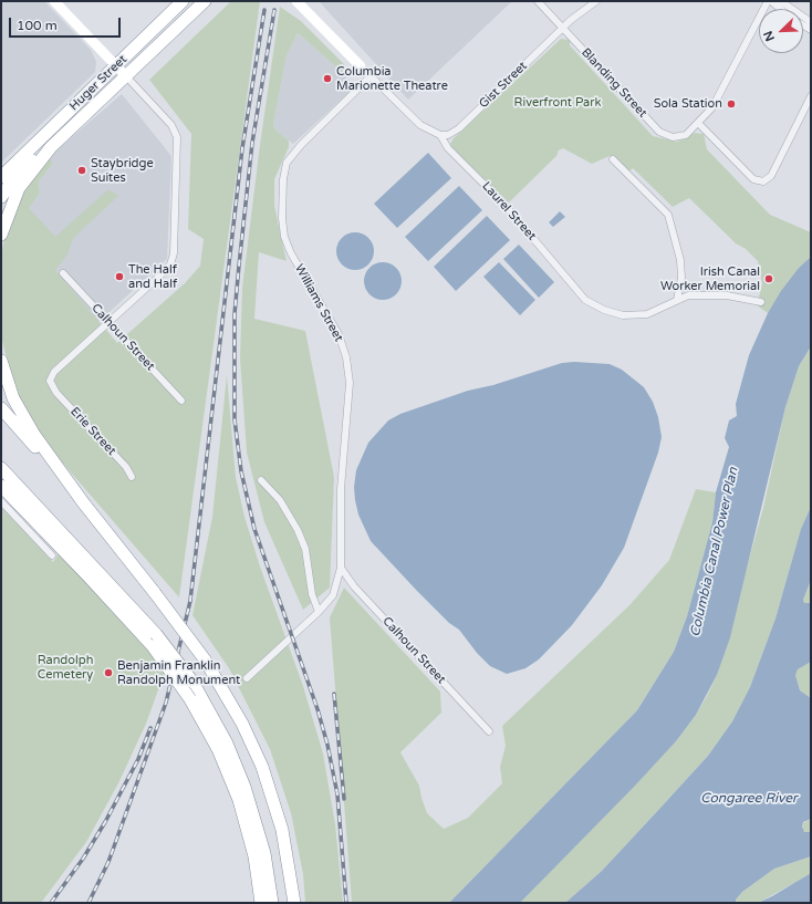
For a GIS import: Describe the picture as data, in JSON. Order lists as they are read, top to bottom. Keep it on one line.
{"streets":{"highway":["Huger Street"],"street":["Blanding Street","Gist Street","Laurel Street","Williams Street","Calhoun Street","Erie Street"]},"crossings":[["Blanding Street","Gist Street"],["Gist Street","Laurel Street"],["Laurel Street","Williams Street"],["Williams Street","Calhoun Street"],["Calhoun Street","Erie Street"]],"water":["Columbia Canal Power Plan","Congaree River"],"parks":["Riverfront Park","Randolph Cemetery"],"places":["Columbia Marionette Theatre","Sola Station","Staybridge Suites","The Half and Half","Irish Canal Worker Memorial","Benjamin Franklin Randolph Monument"],"scale_bar":"100 m","north":"bottom left"}
